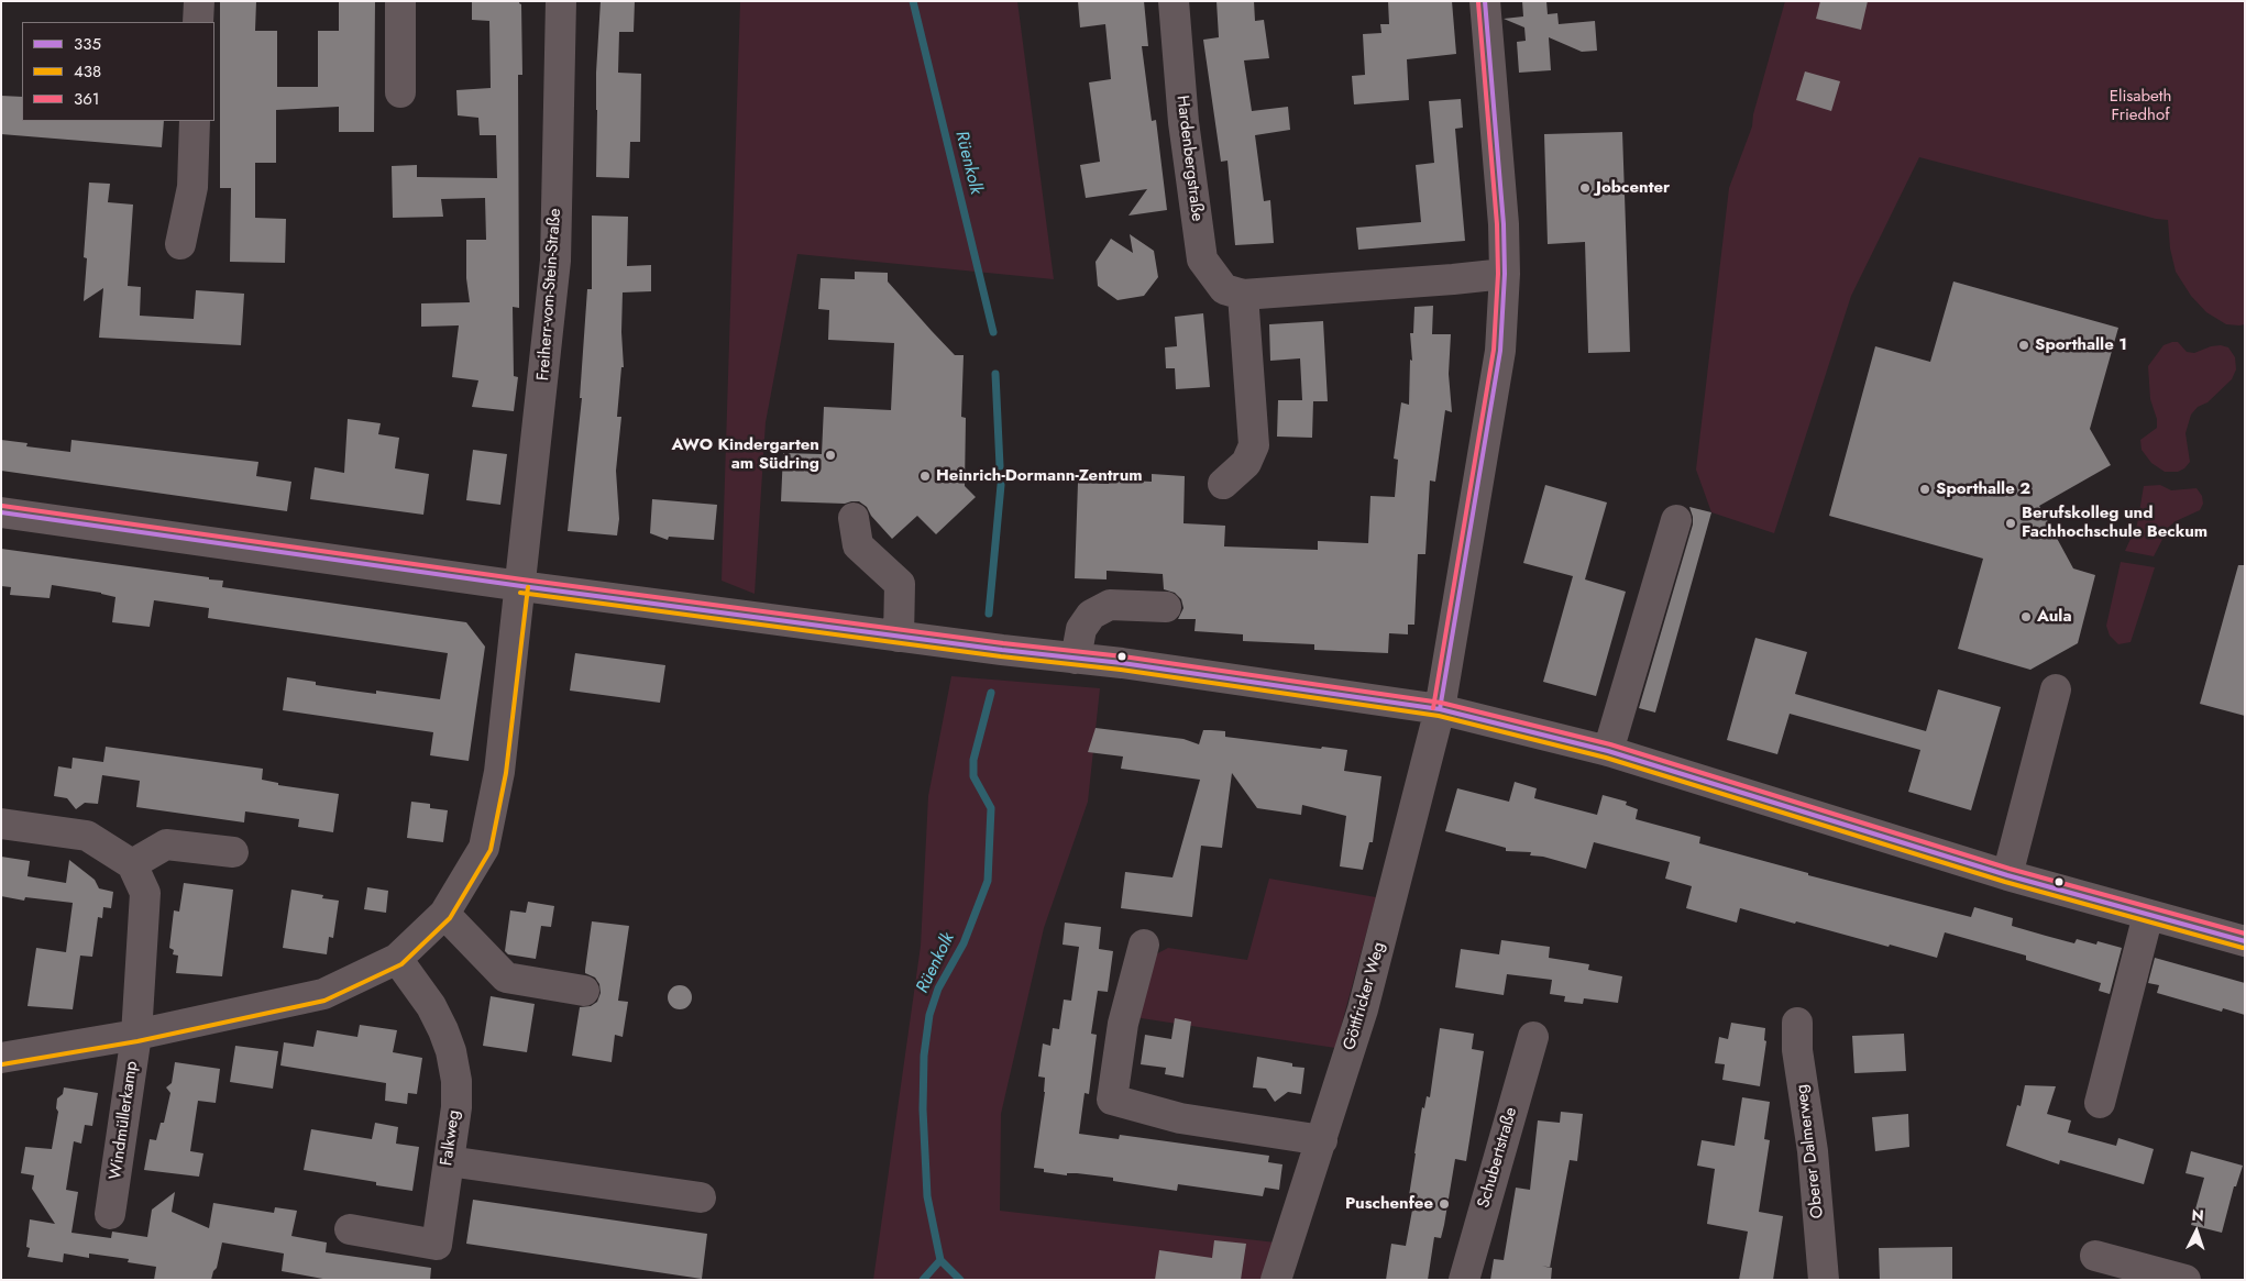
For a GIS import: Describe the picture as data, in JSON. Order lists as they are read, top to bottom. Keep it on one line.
{"streets":{"street":["Hardenbergstraße","Freiherr-vom-Stein-Straße","Göttfricker Weg","Windmüllerkamp","Falkweg","Oberer Dalmerweg","Schubertstraße"]},"crossings":[["Freiherr-vom-Stein-Straße","Windmüllerkamp"],["Freiherr-vom-Stein-Straße","Falkweg"]],"water":["Rüenkolk"],"parks":["Elisabeth Friedhof"],"places":["Jobcenter","Sporthalle 1","AWO Kindergarten am Südring","Heinrich-Dormann-Zentrum","Sporthalle 2","Berufskolleg und Fachhochschule Beckum","Aula","Puschenfee"],"lines":["transit line 335","transit line 361","transit line 438"],"legend":["335","438","361"],"north":"top"}
